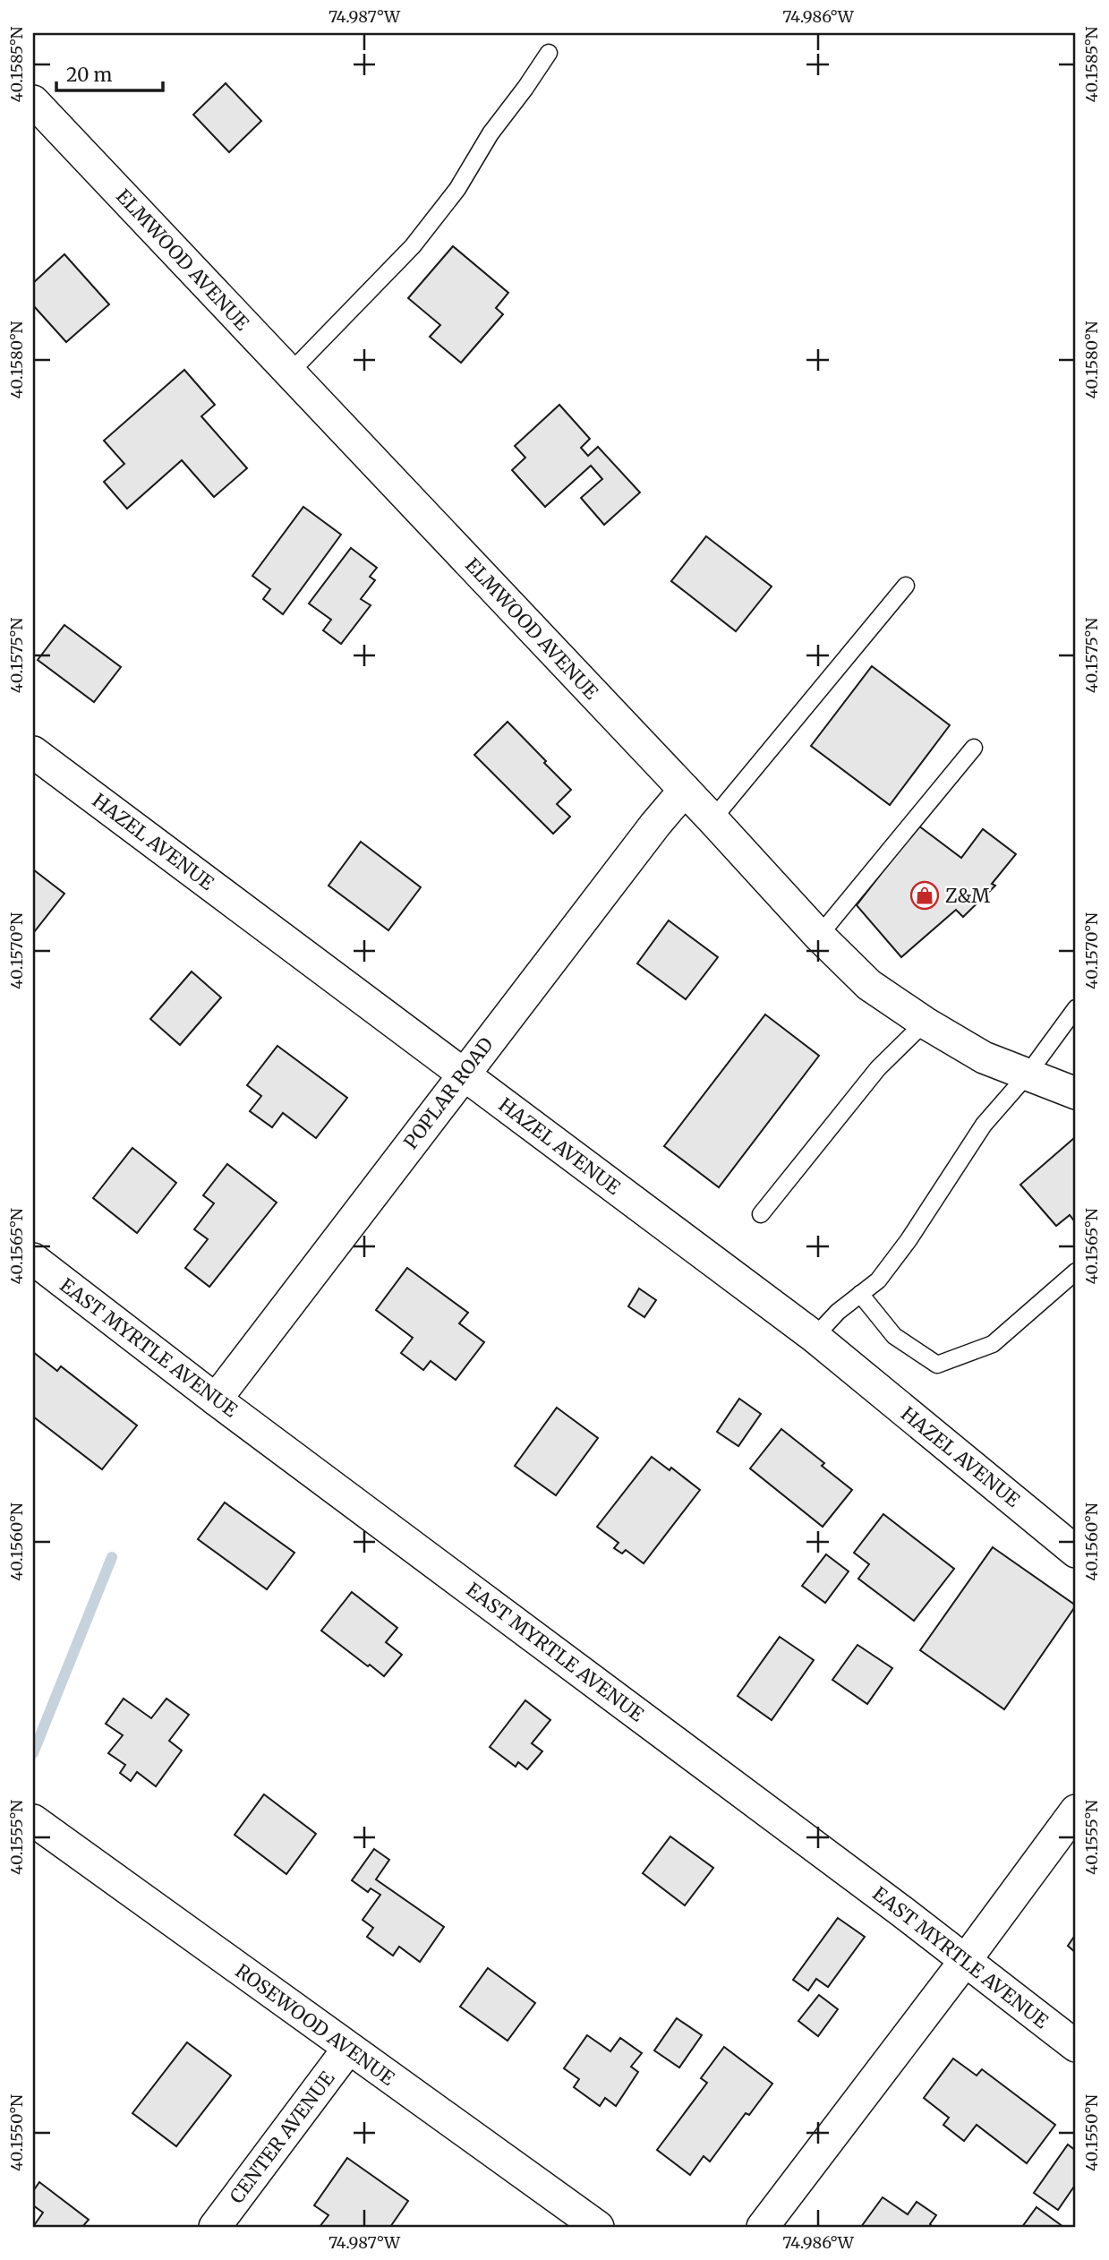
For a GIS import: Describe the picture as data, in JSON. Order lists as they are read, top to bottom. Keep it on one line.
{"streets":{"street":["ELMWOOD AVENUE","HAZEL AVENUE","POPLAR ROAD","EAST MYRTLE AVENUE","ROSEWOOD AVENUE","CENTER AVENUE"]},"crossings":[["ELMWOOD AVENUE","POPLAR ROAD"],["HAZEL AVENUE","POPLAR ROAD"],["POPLAR ROAD","EAST MYRTLE AVENUE"],["ROSEWOOD AVENUE","CENTER AVENUE"]],"places":{"shop":["Z&M"]},"scale_bar":"20 m","coordinates":["74.987°W","74.986°W","40.1585°N","40.1580°N","40.1575°N","40.1570°N","40.1565°N","40.1560°N","40.1555°N","40.1550°N"]}
